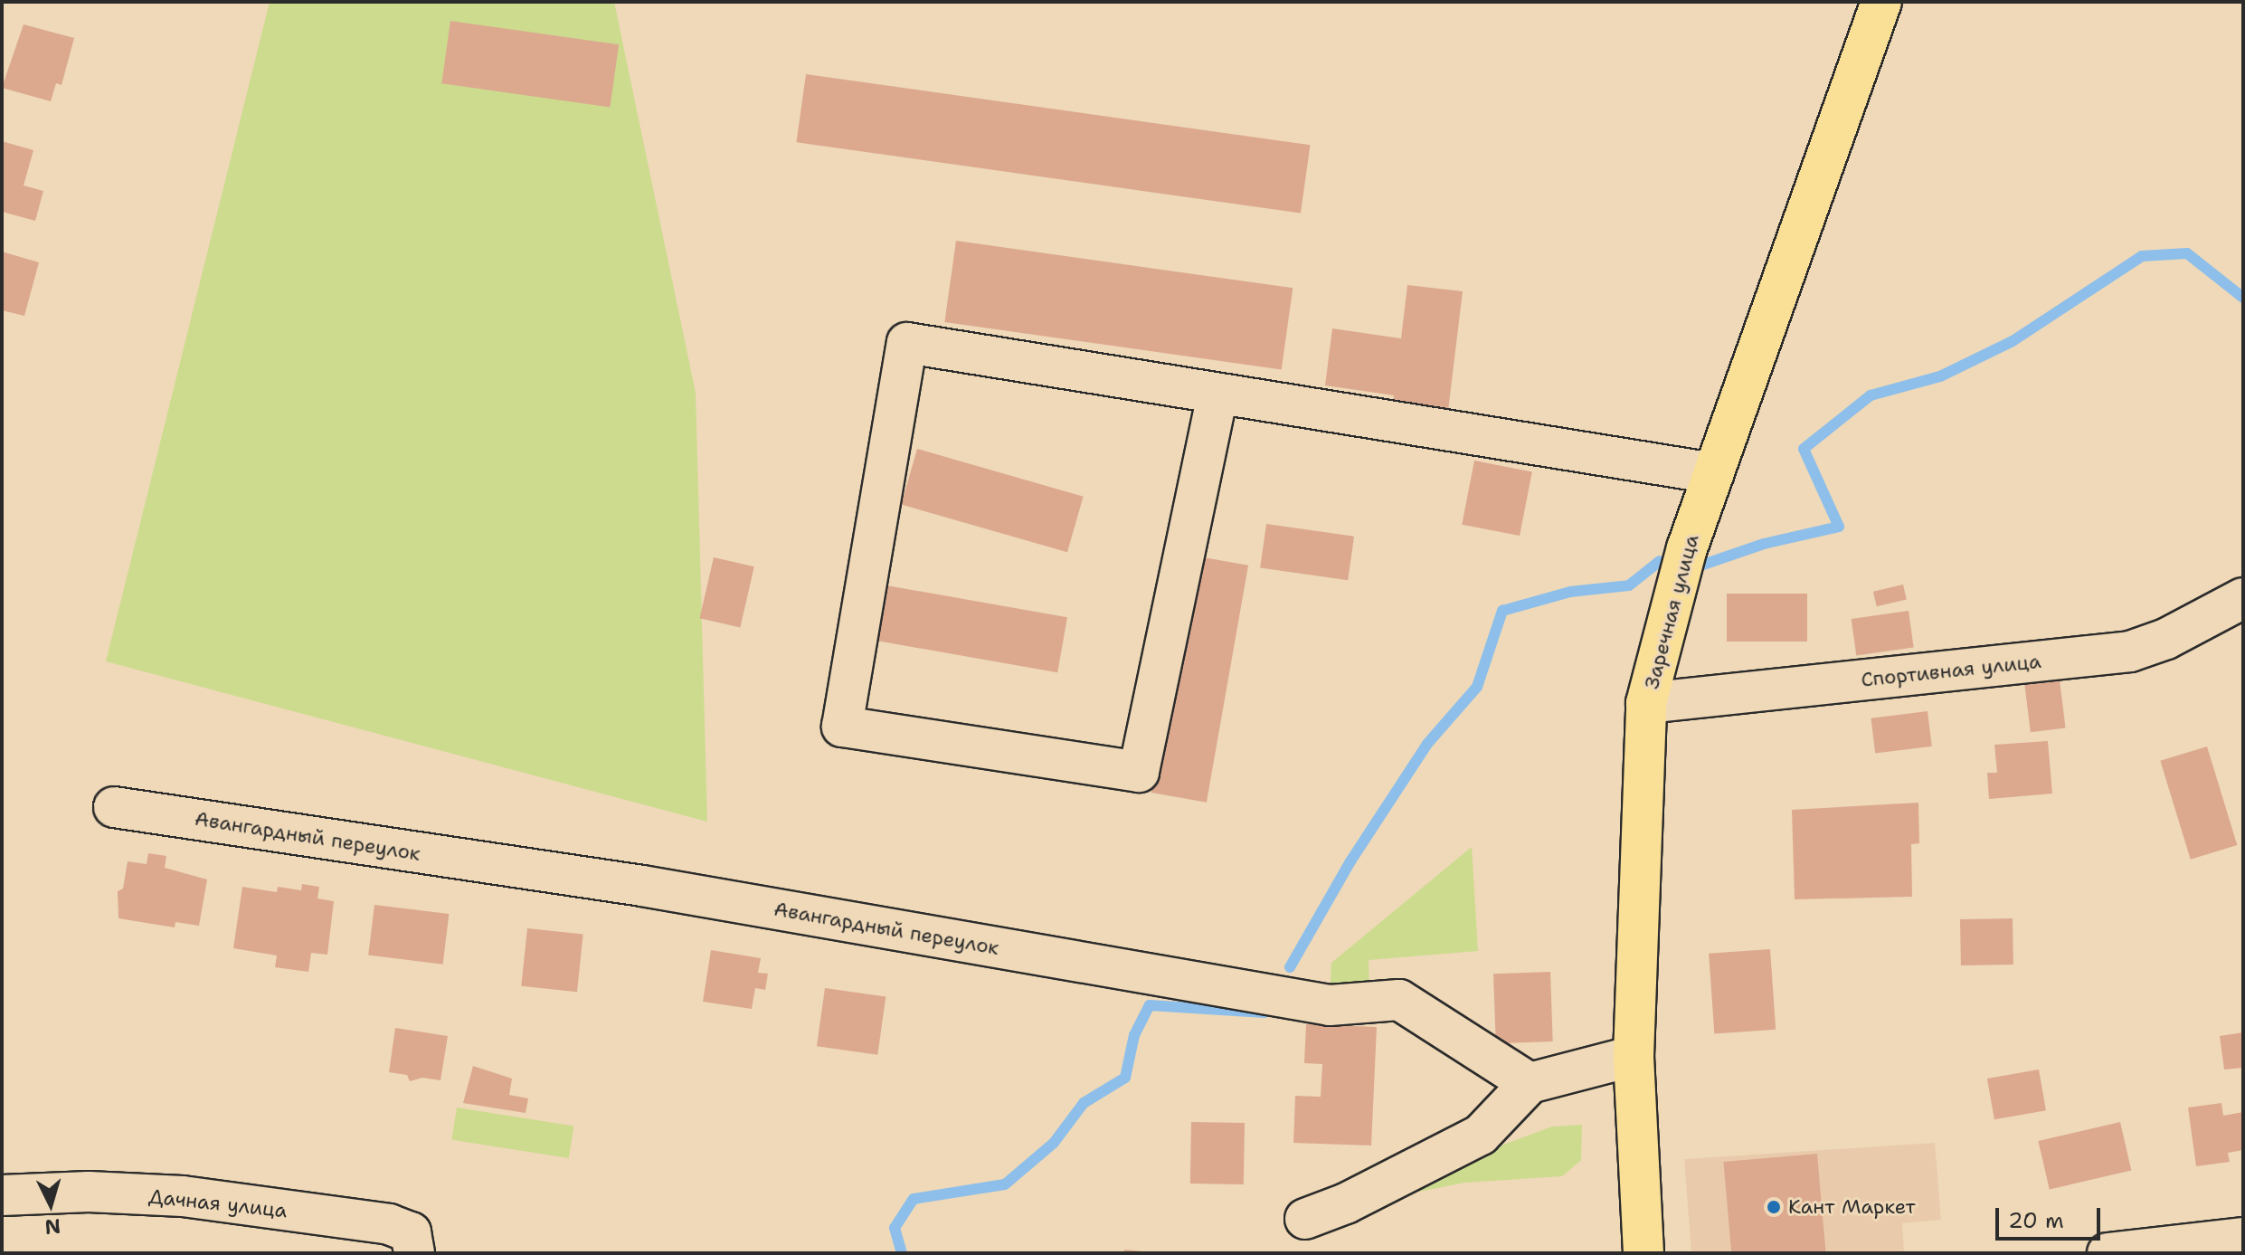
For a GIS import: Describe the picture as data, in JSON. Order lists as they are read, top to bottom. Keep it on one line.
{"streets":{"main road":["Заречная улица"],"street":["Спортивная улица","Авангардный переулок","Дачная улица"]},"crossings":[["Заречная улица","Спортивная улица"]],"places":["Кант Маркет"],"scale_bar":"20 m","north":"bottom"}
